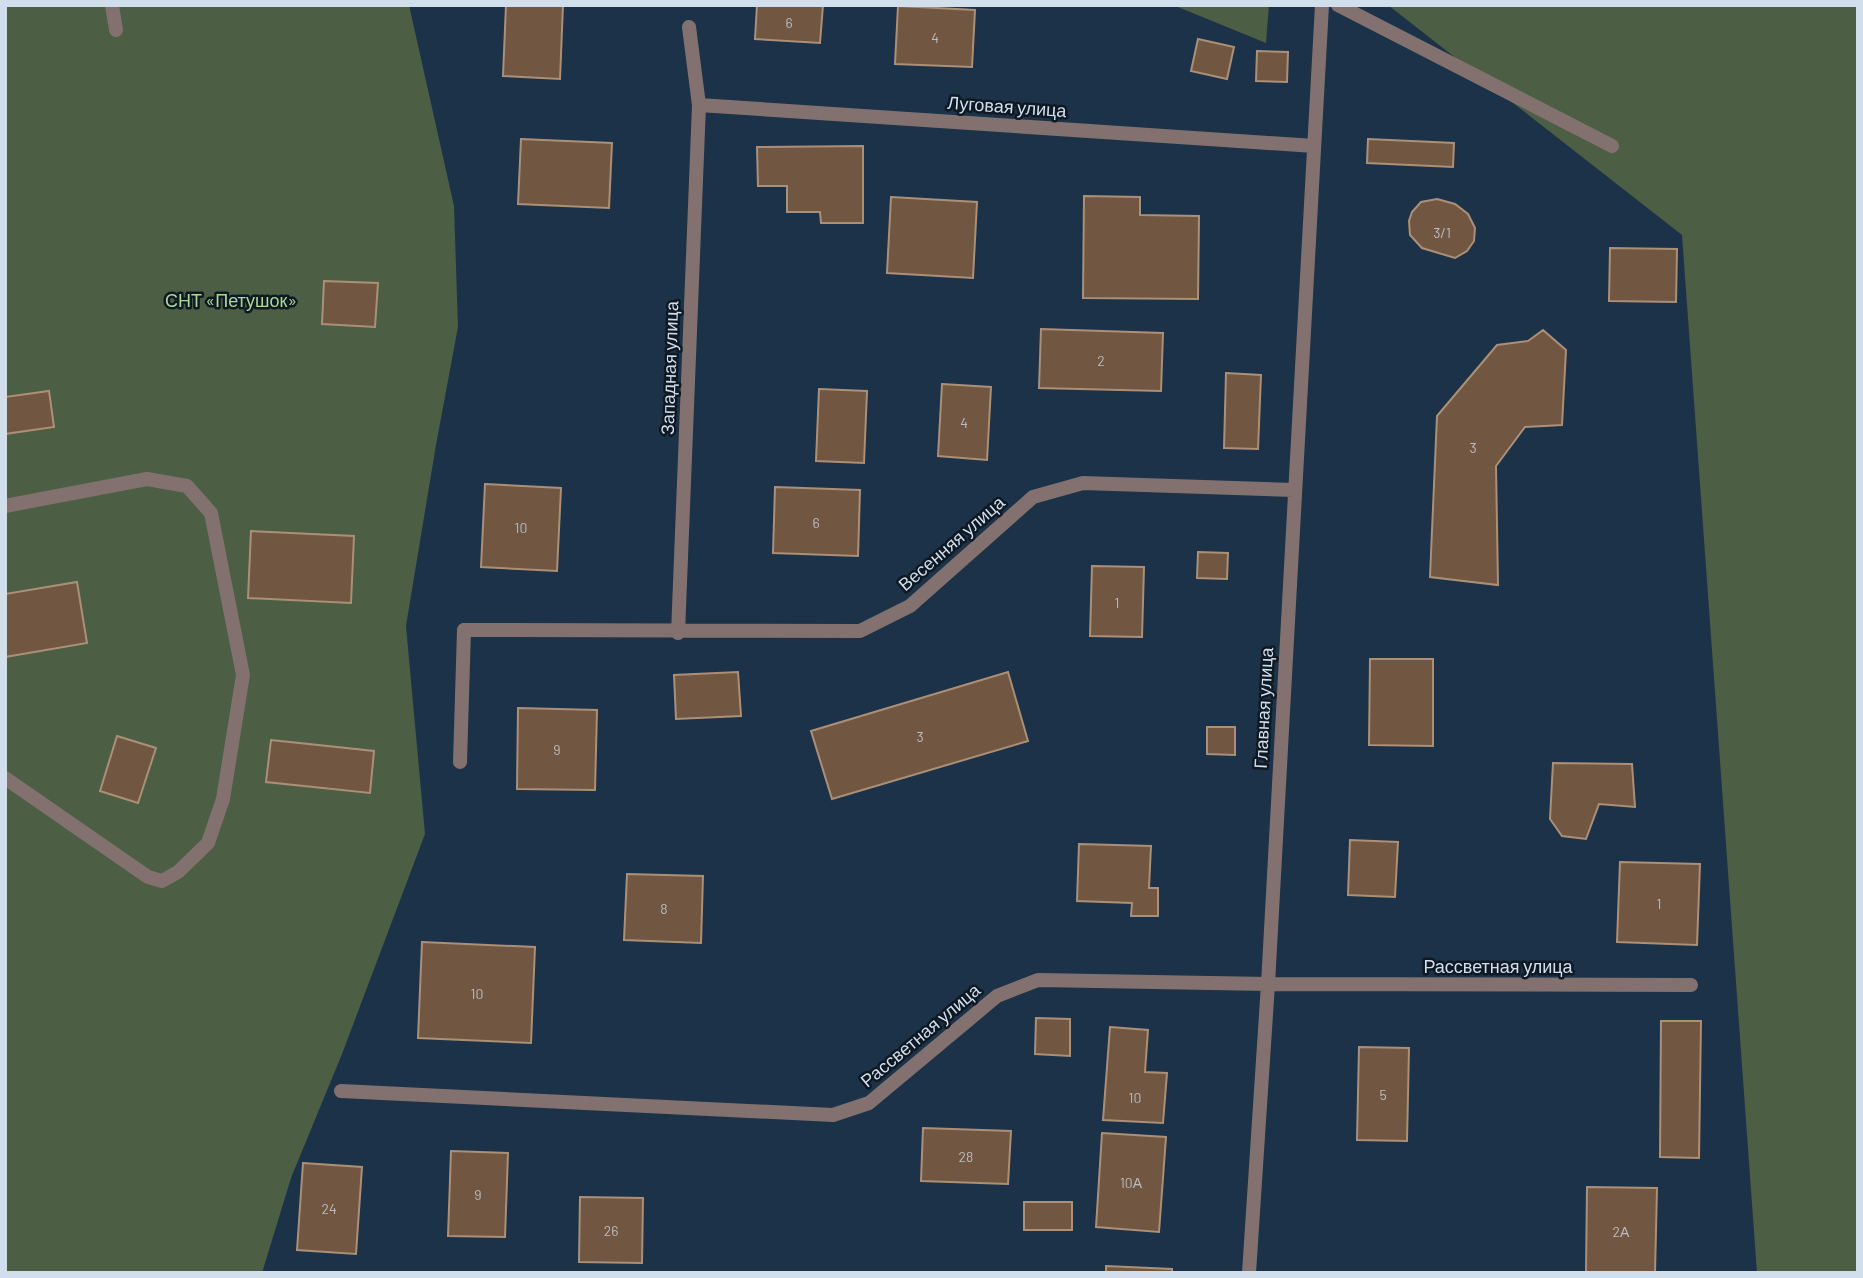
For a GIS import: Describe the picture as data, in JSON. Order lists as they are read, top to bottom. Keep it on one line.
{"streets":{"street":["Луговая улица","Западная улица","Весенняя улица","Главная улица","Рассветная улица"]},"crossings":[["Луговая улица","Западная улица"],["Луговая улица","Главная улица"],["Западная улица","Весенняя улица"],["Весенняя улица","Главная улица"],["Главная улица","Рассветная улица"]],"parks":["СНТ «Петушок»"],"house_numbers":["6","4","3/1","2","4","3","6","10","1","3","9","1","8","10","5","10","28","10А","9","24","26","2А"]}
